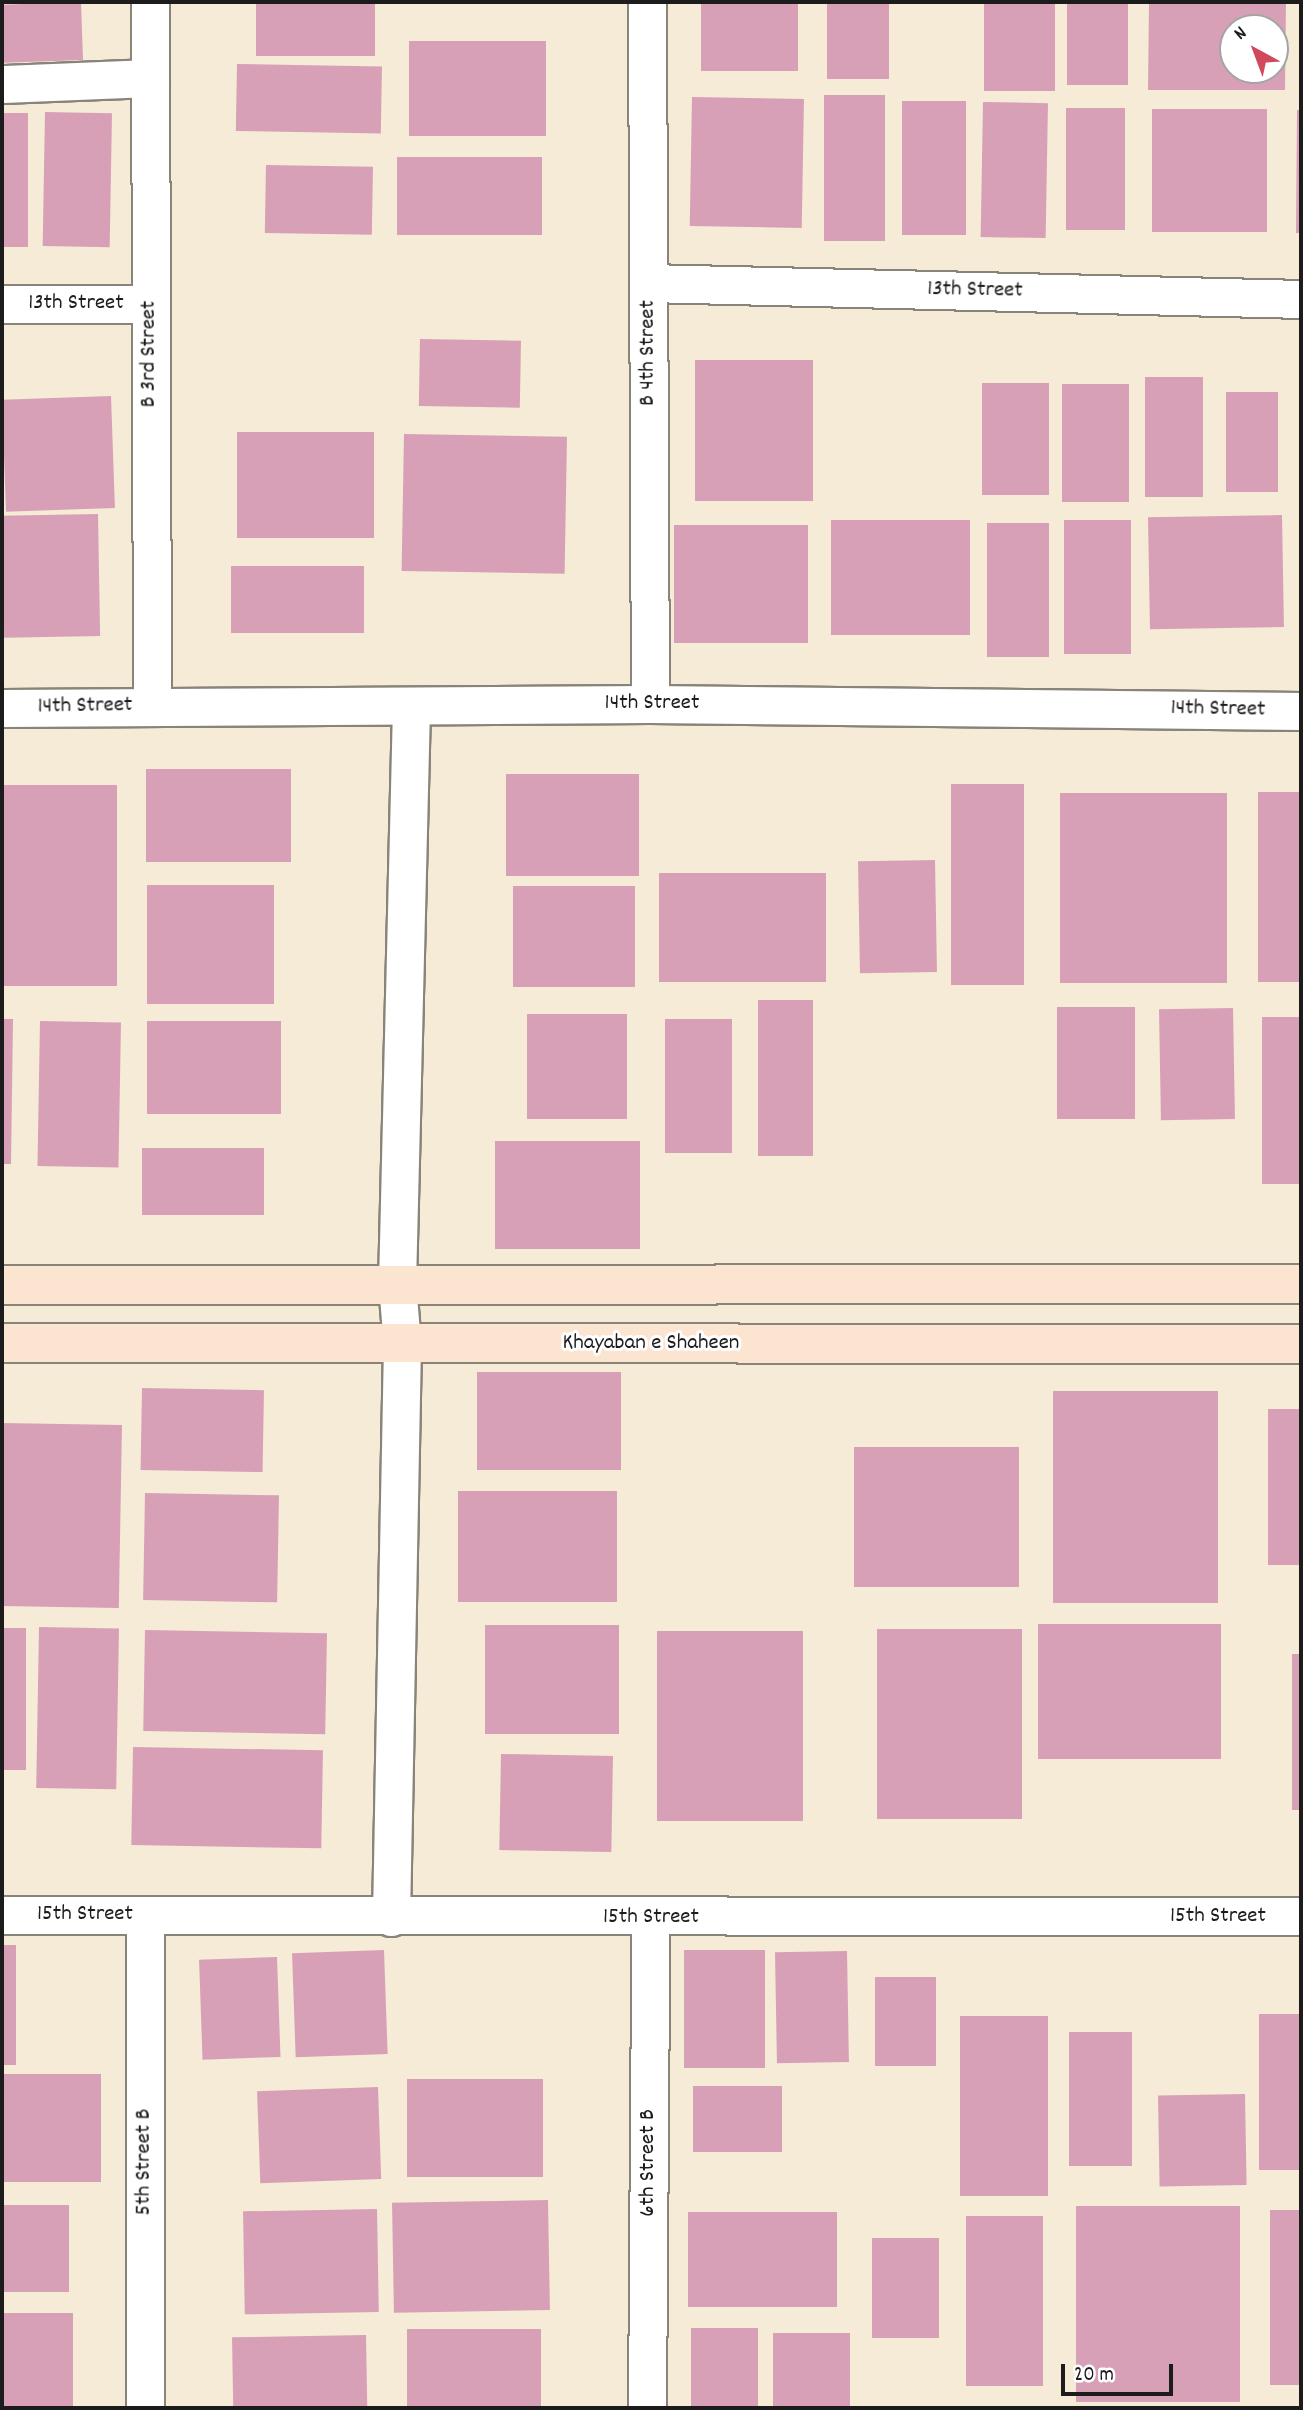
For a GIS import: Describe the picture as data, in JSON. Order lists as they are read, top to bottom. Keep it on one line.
{"streets":{"main road":["Khayaban e Shaheen"],"street":["13th Street","B 4th Street","B 3rd Street","14th Street","15th Street","5th Street B","6th Street B"]},"crossings":[["13th Street","B 4th Street"],["13th Street","B 3rd Street"],["B 4th Street","14th Street"],["B 3rd Street","14th Street"],["15th Street","5th Street B"],["15th Street","6th Street B"]],"scale_bar":"20 m","north":"top left"}
